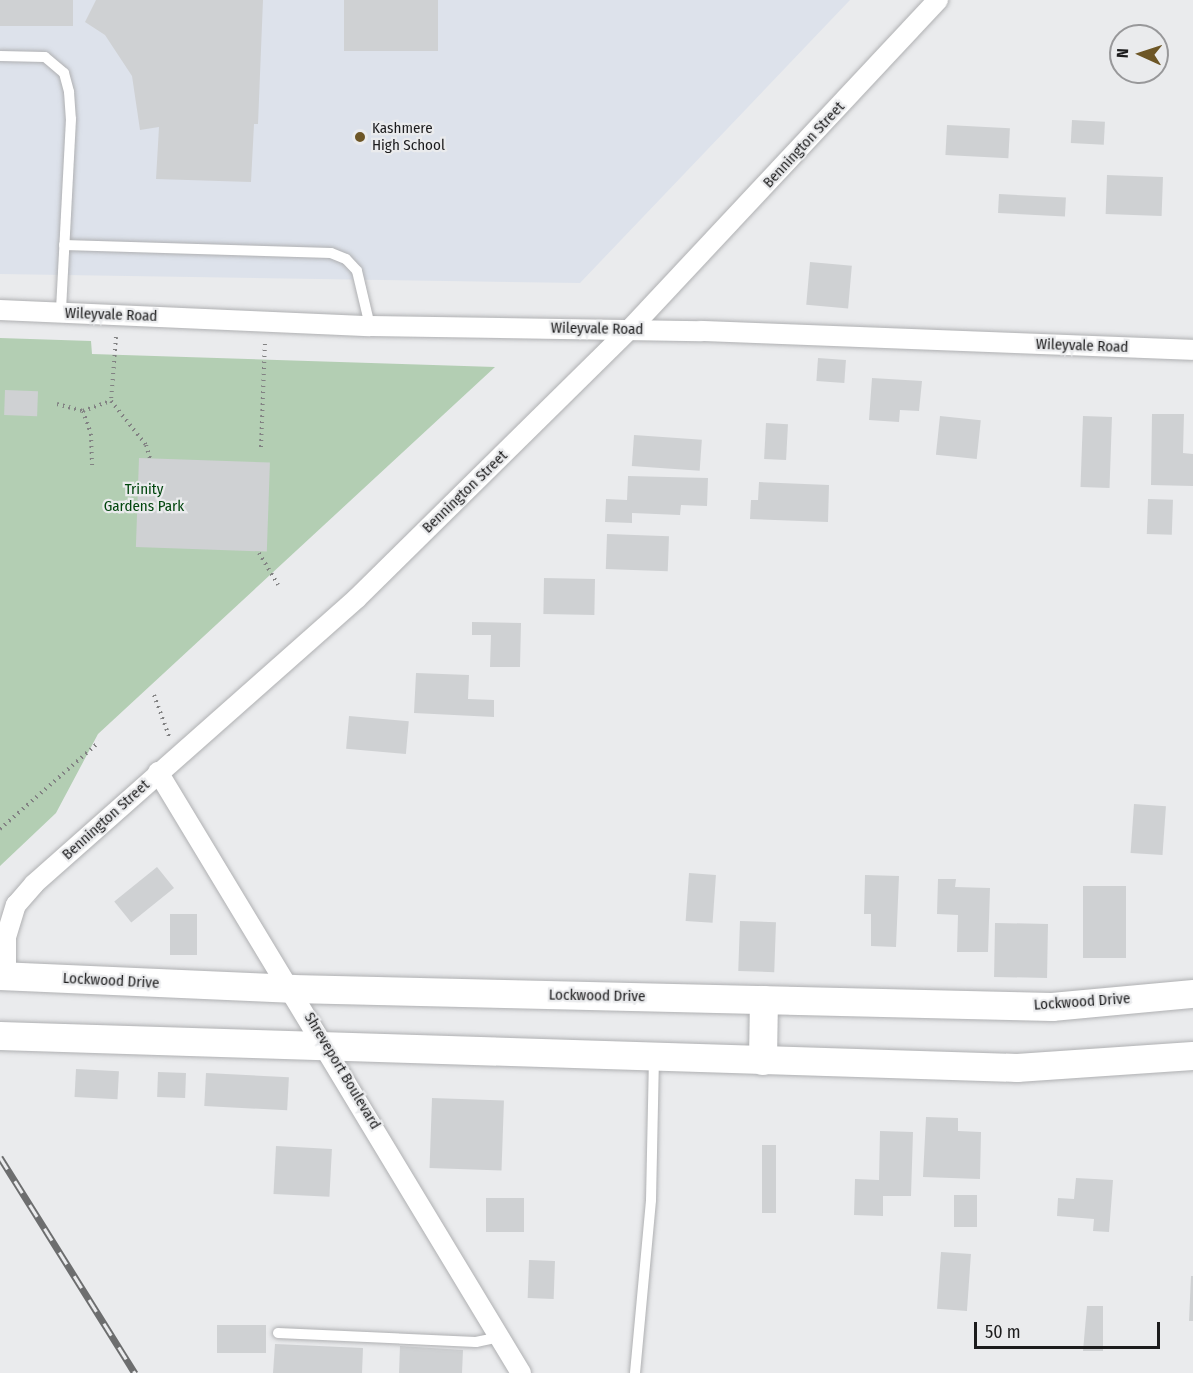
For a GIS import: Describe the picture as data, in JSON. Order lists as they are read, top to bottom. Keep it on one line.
{"streets":{"main road":["Lockwood Drive"],"street":["Bennington Street","Wileyvale Road","Shreveport Boulevard"]},"crossings":[["Bennington Street","Wileyvale Road"],["Bennington Street","Lockwood Drive"],["Bennington Street","Shreveport Boulevard"],["Lockwood Drive","Shreveport Boulevard"]],"parks":["Trinity Gardens Park"],"places":["Kashmere High School"],"scale_bar":"50 m","north":"left"}
